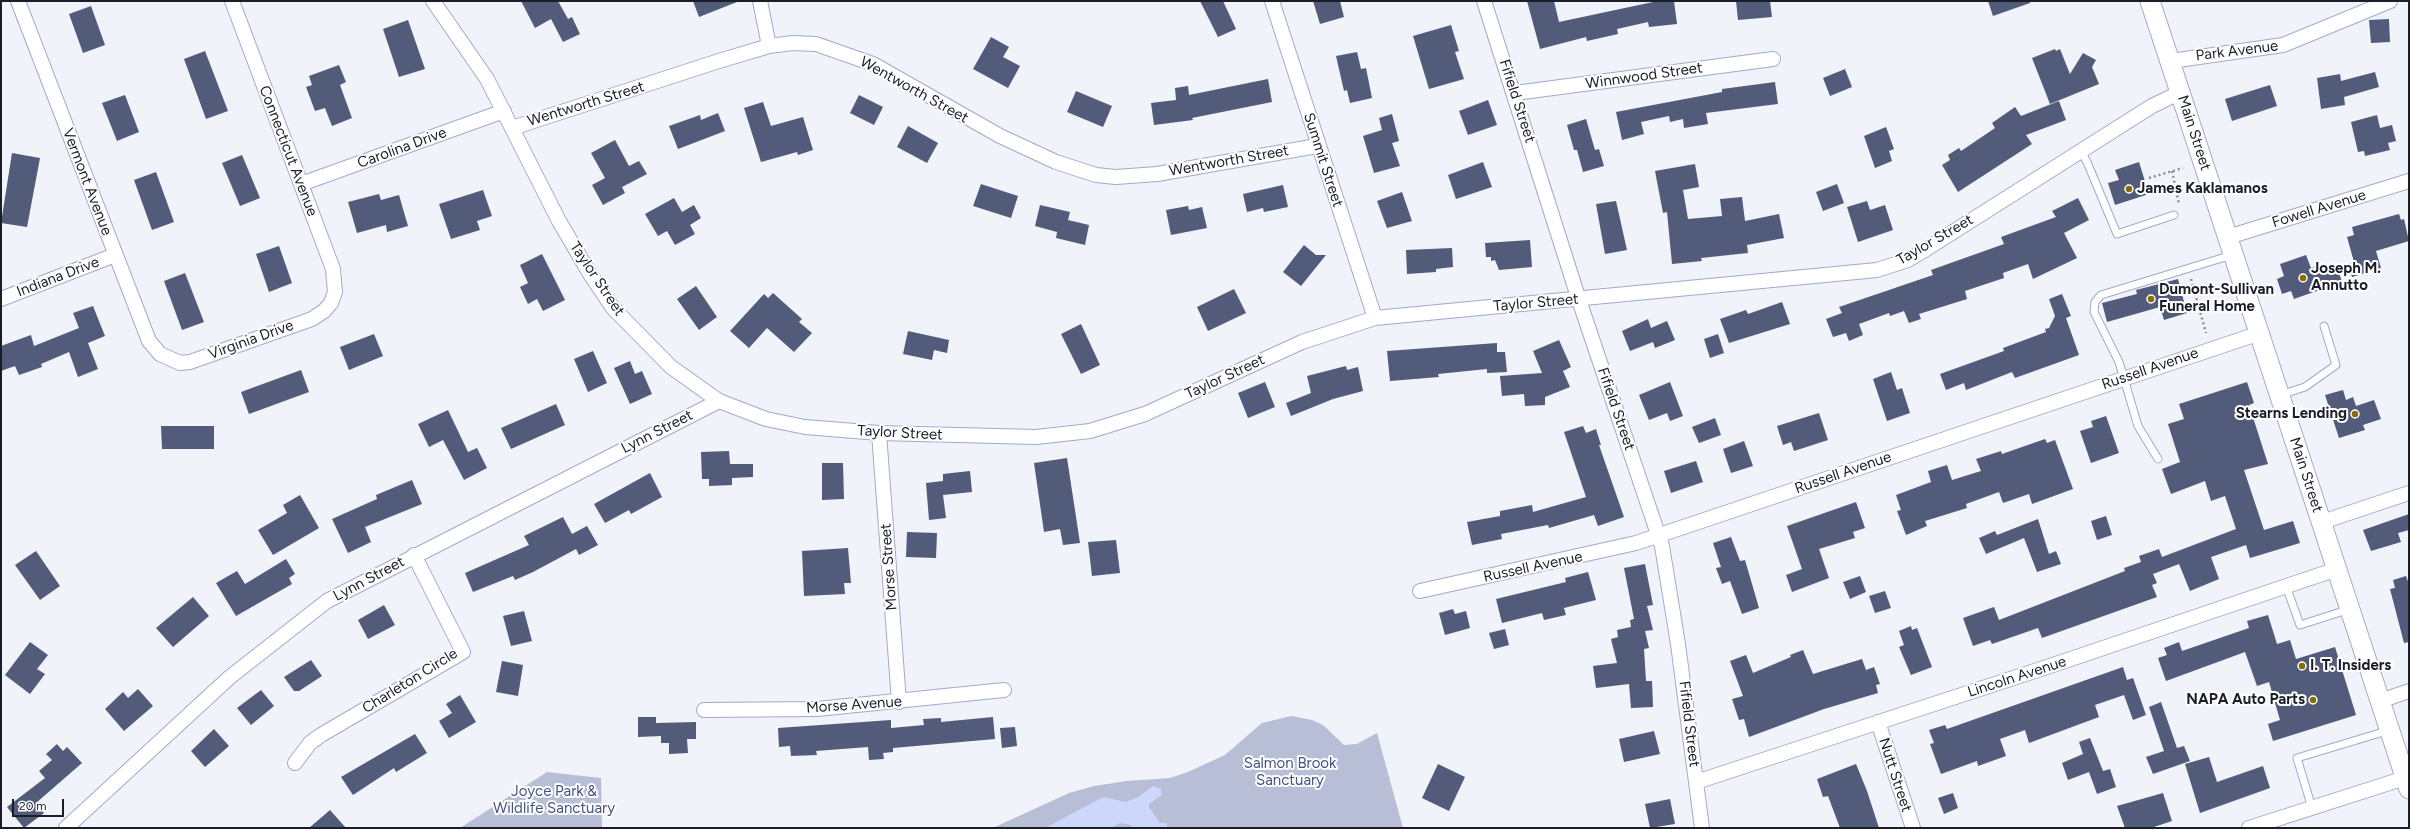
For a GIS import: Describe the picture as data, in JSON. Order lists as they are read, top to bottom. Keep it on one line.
{"streets":{"main road":["Main Street"],"street":["Park Avenue","Winnwood Street","Wentworth Street","Fifield Street","Carolina Drive","Connecticut Avenue","Summit Street","Vermont Avenue","Fowell Avenue","Taylor Street","Indiana Drive","Virginia Drive","Russell Avenue","Lynn Street","Morse Street","Lincoln Avenue","Charleton Circle","Morse Avenue","Nutt Street"]},"crossings":[["Park Avenue","Main Street"],["Winnwood Street","Fifield Street"],["Wentworth Street","Summit Street"],["Wentworth Street","Taylor Street"],["Fifield Street","Taylor Street"],["Fifield Street","Russell Avenue"],["Fifield Street","Lincoln Avenue"],["Main Street","Fowell Avenue"],["Main Street","Taylor Street"],["Main Street","Russell Avenue"],["Main Street","Lincoln Avenue"],["Carolina Drive","Connecticut Avenue"],["Carolina Drive","Taylor Street"],["Connecticut Avenue","Virginia Drive"],["Summit Street","Taylor Street"],["Vermont Avenue","Indiana Drive"],["Vermont Avenue","Virginia Drive"],["Taylor Street","Lynn Street"],["Taylor Street","Morse Street"],["Lynn Street","Charleton Circle"],["Morse Street","Morse Avenue"],["Lincoln Avenue","Nutt Street"]],"parks":["Salmon Brook Sanctuary","Joyce Park & Wildlife Sanctuary"],"places":["James Kaklamanos","Joseph M. Annutto","Dumont-Sullivan Funeral Home","Stearns Lending","I. T. Insiders","NAPA Auto Parts"],"scale_bar":"20 m"}
